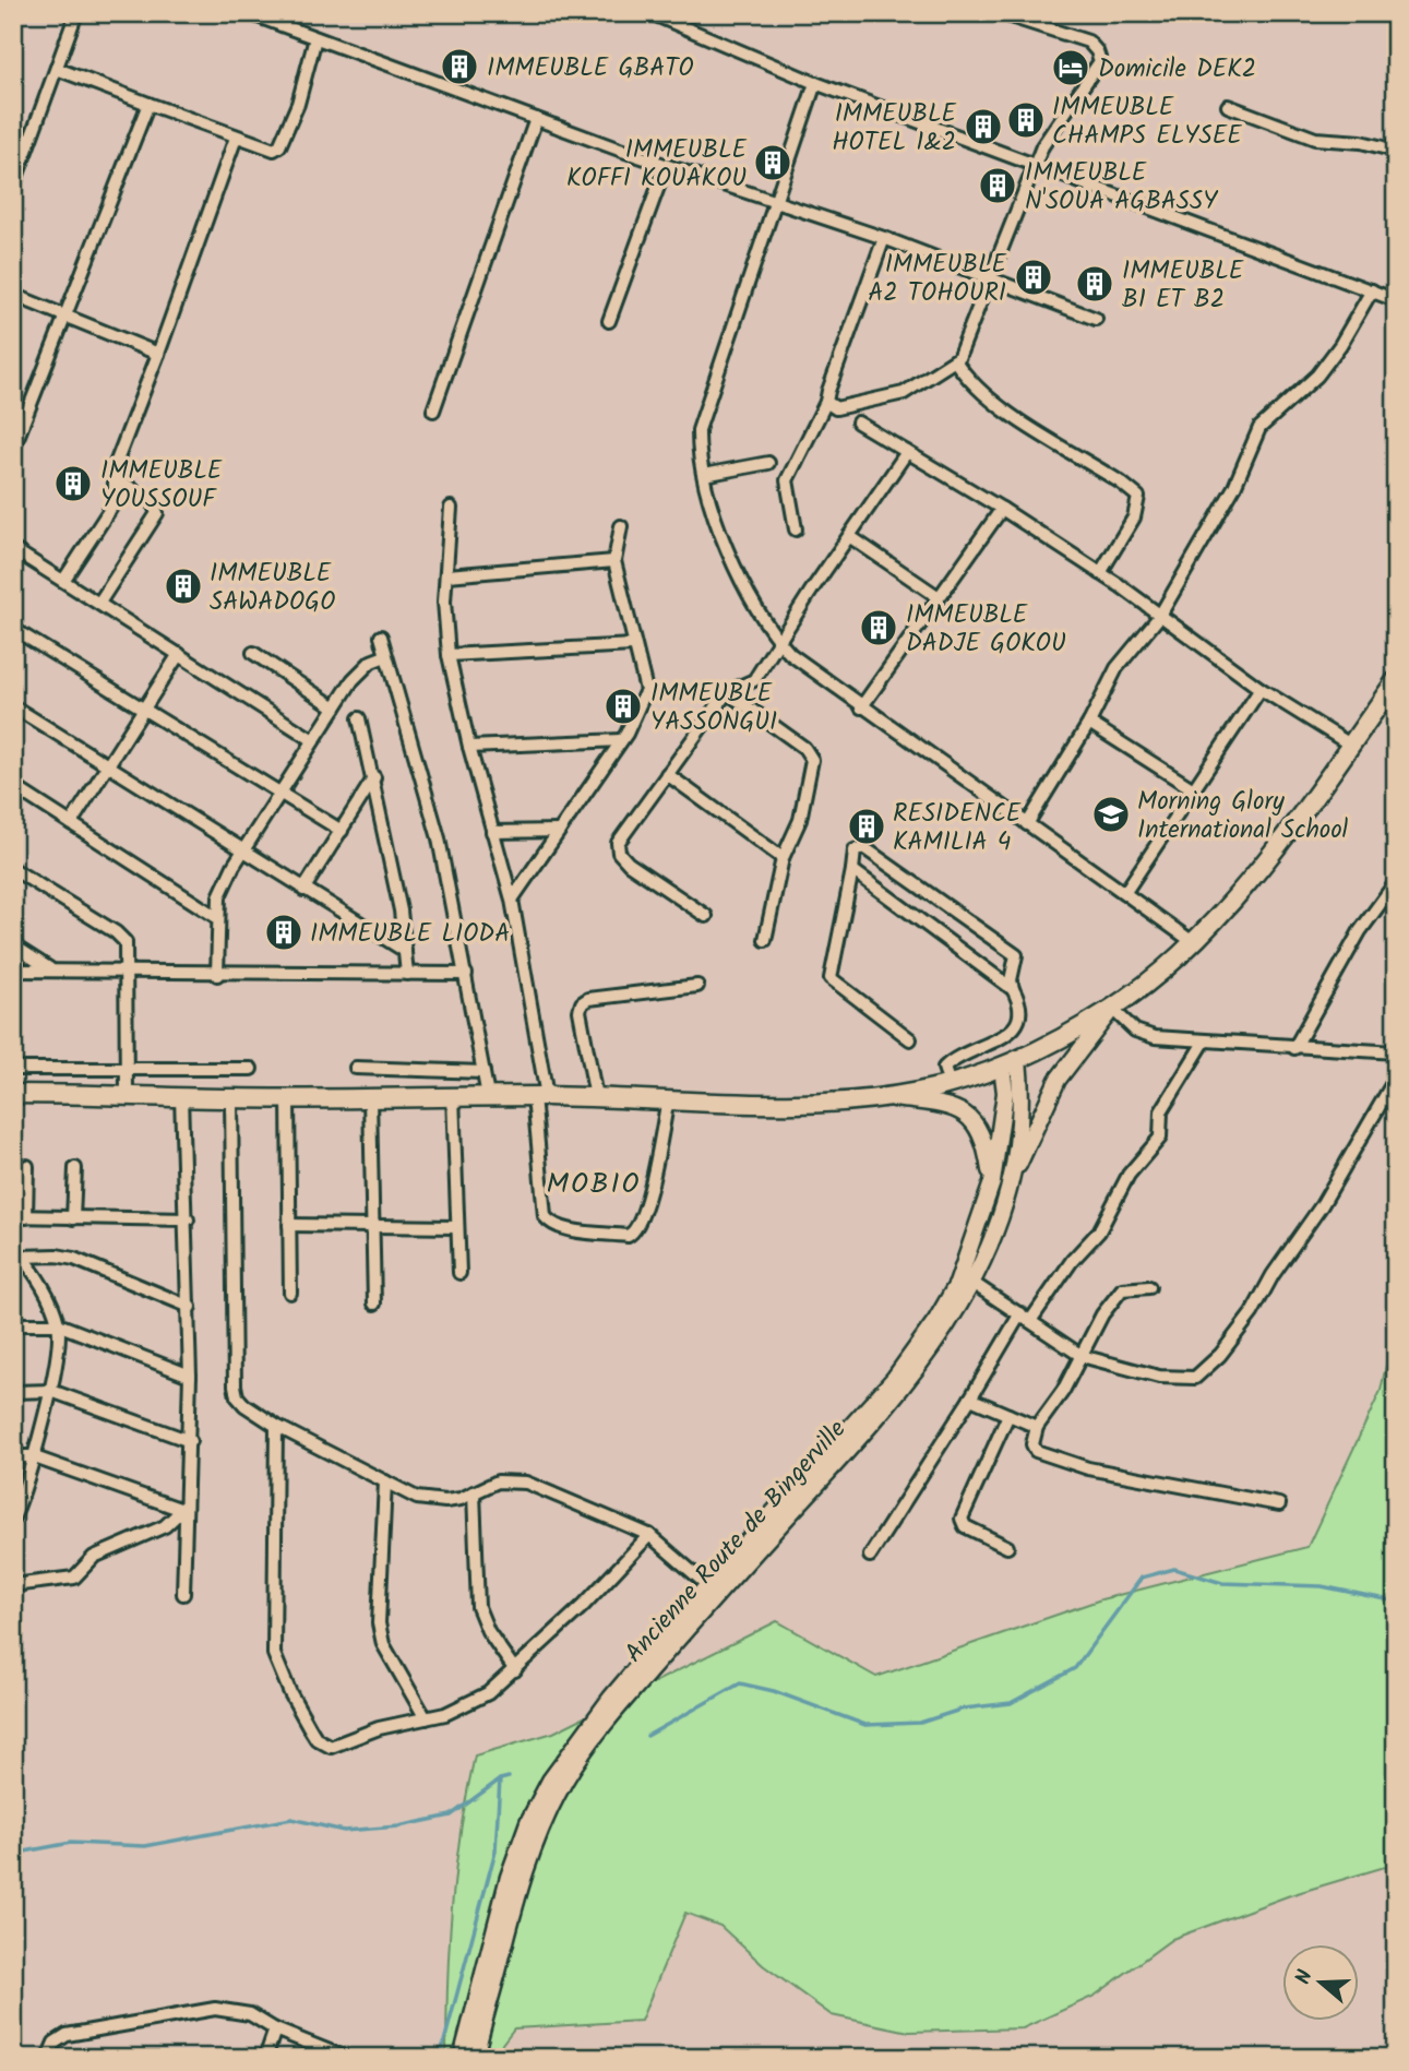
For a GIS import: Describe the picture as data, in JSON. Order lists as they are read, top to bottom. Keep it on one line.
{"streets":{"street":["Ancienne Route de Bingerville"]},"districts":["MOBIO"],"places":{"building":["IMMEUBLE GBATO","IMMEUBLE CHAMPS ELYSEE","IMMEUBLE HOTEL 1&2","IMMEUBLE KOFFI KOUAKOU","IMMEUBLE N'SOUA AGBASSY","IMMEUBLE A2 TOHOURI","IMMEUBLE B1 ET B2","IMMEUBLE YOUSSOUF","IMMEUBLE SAWADOGO","IMMEUBLE DADJE GOKOU","IMMEUBLE YASSONGUI","RESIDENCE KAMILIA 4","IMMEUBLE LIODA"],"hotel":["Domicile DEK2"],"school or university":["Morning Glory International School"]},"north":"left"}
